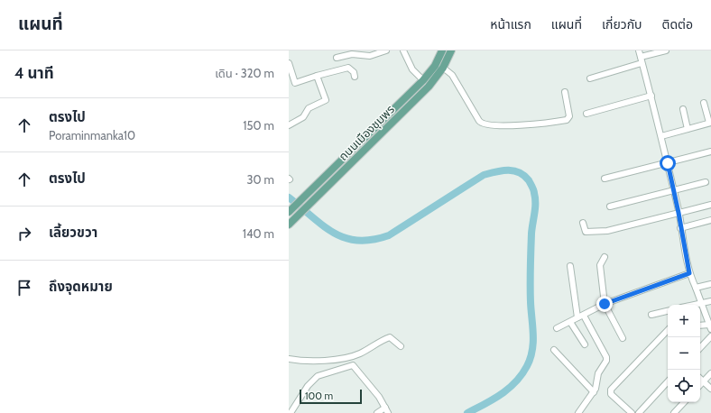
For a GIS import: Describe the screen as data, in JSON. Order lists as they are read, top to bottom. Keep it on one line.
{"streets":{"main road":["ถนนเมืองชุมพร"]},"scale_bar":"100 m","page":{"header":"แผนที่","nav":["หน้าแรก","แผนที่","เกี่ยวกับ","ติดต่อ"],"heading":["4 นาที","เดิน · 320 m"],"list":[["ตรงไป","Poraminmanka10","150 m"],["ตรงไป","30 m"],["เลี้ยวขวา","140 m"],"ถึงจุดหมาย"],"map_buttons":["+","−"],"scale":"100 m"}}
